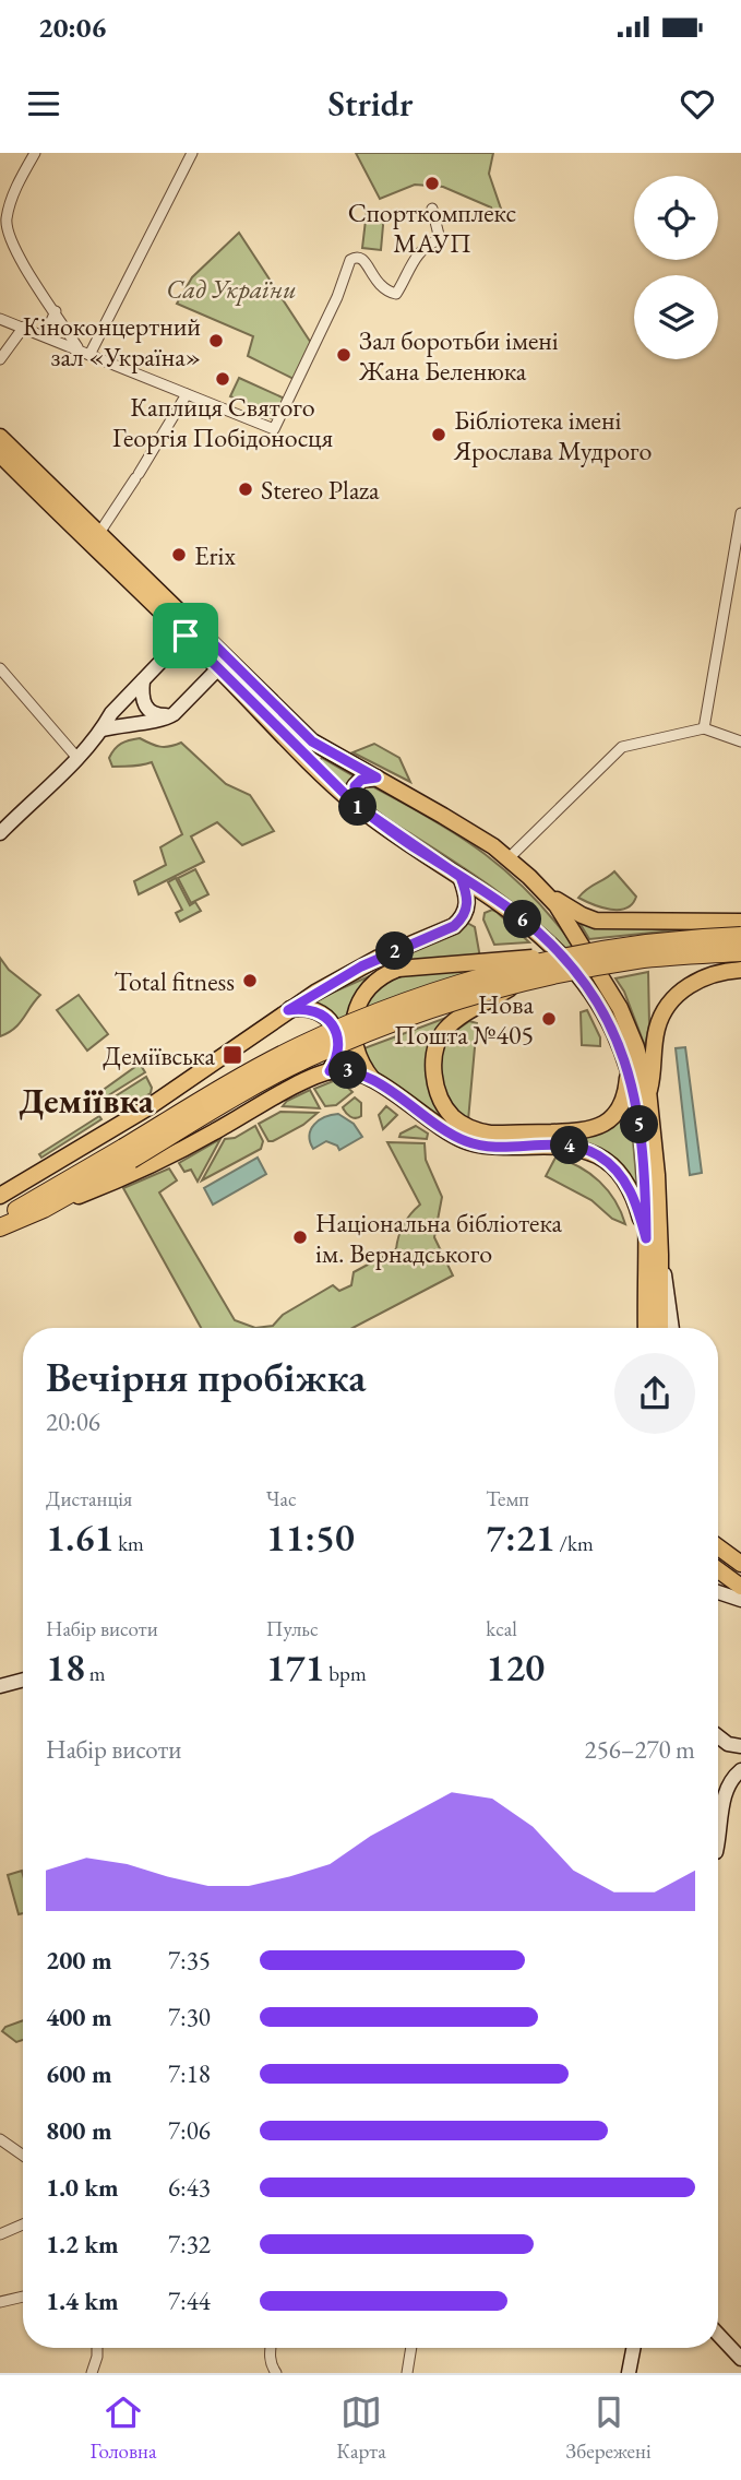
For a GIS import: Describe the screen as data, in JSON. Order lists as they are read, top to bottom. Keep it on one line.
{"districts":["Деміївка"],"parks":["Сад України"],"places":{"other":["Спорткомплекс МАУП","Кіноконцертний зал «Україна»","Зал боротьби імені Жана Беленюка","Каплиця Святого Георгія Побідоносця","Бібліотека імені Ярослава Мудрого","Stereo Plaza","Erix","Total fitness","Нова Пошта №405","Національна бібліотека ім. Вернадського"],"transit":["Деміївська"]},"page":{"status":"20:06","header":"Stridr","pins":["1","6","2","3","5","4"],"heading":["Вечірня пробіжка","20:06"],"stats":[["Дистанція","1.61 km"],["Час","11:50"],["Темп","7:21 /km"],["Набір висоти","18 m"],["Пульс","171 bpm"],["kcal","120"]],"chart":["Набір висоти","256–270 m"],"list":[{"name":"200 m","note":"7:35"},{"name":"400 m","note":"7:30"},{"name":"600 m","note":"7:18"},{"name":"800 m","note":"7:06"},{"name":"1.0 km","note":"6:43"},{"name":"1.2 km","note":"7:32"},{"name":"1.4 km","note":"7:44"}],"tabs":["Головна","Карта","Збережені"]}}
